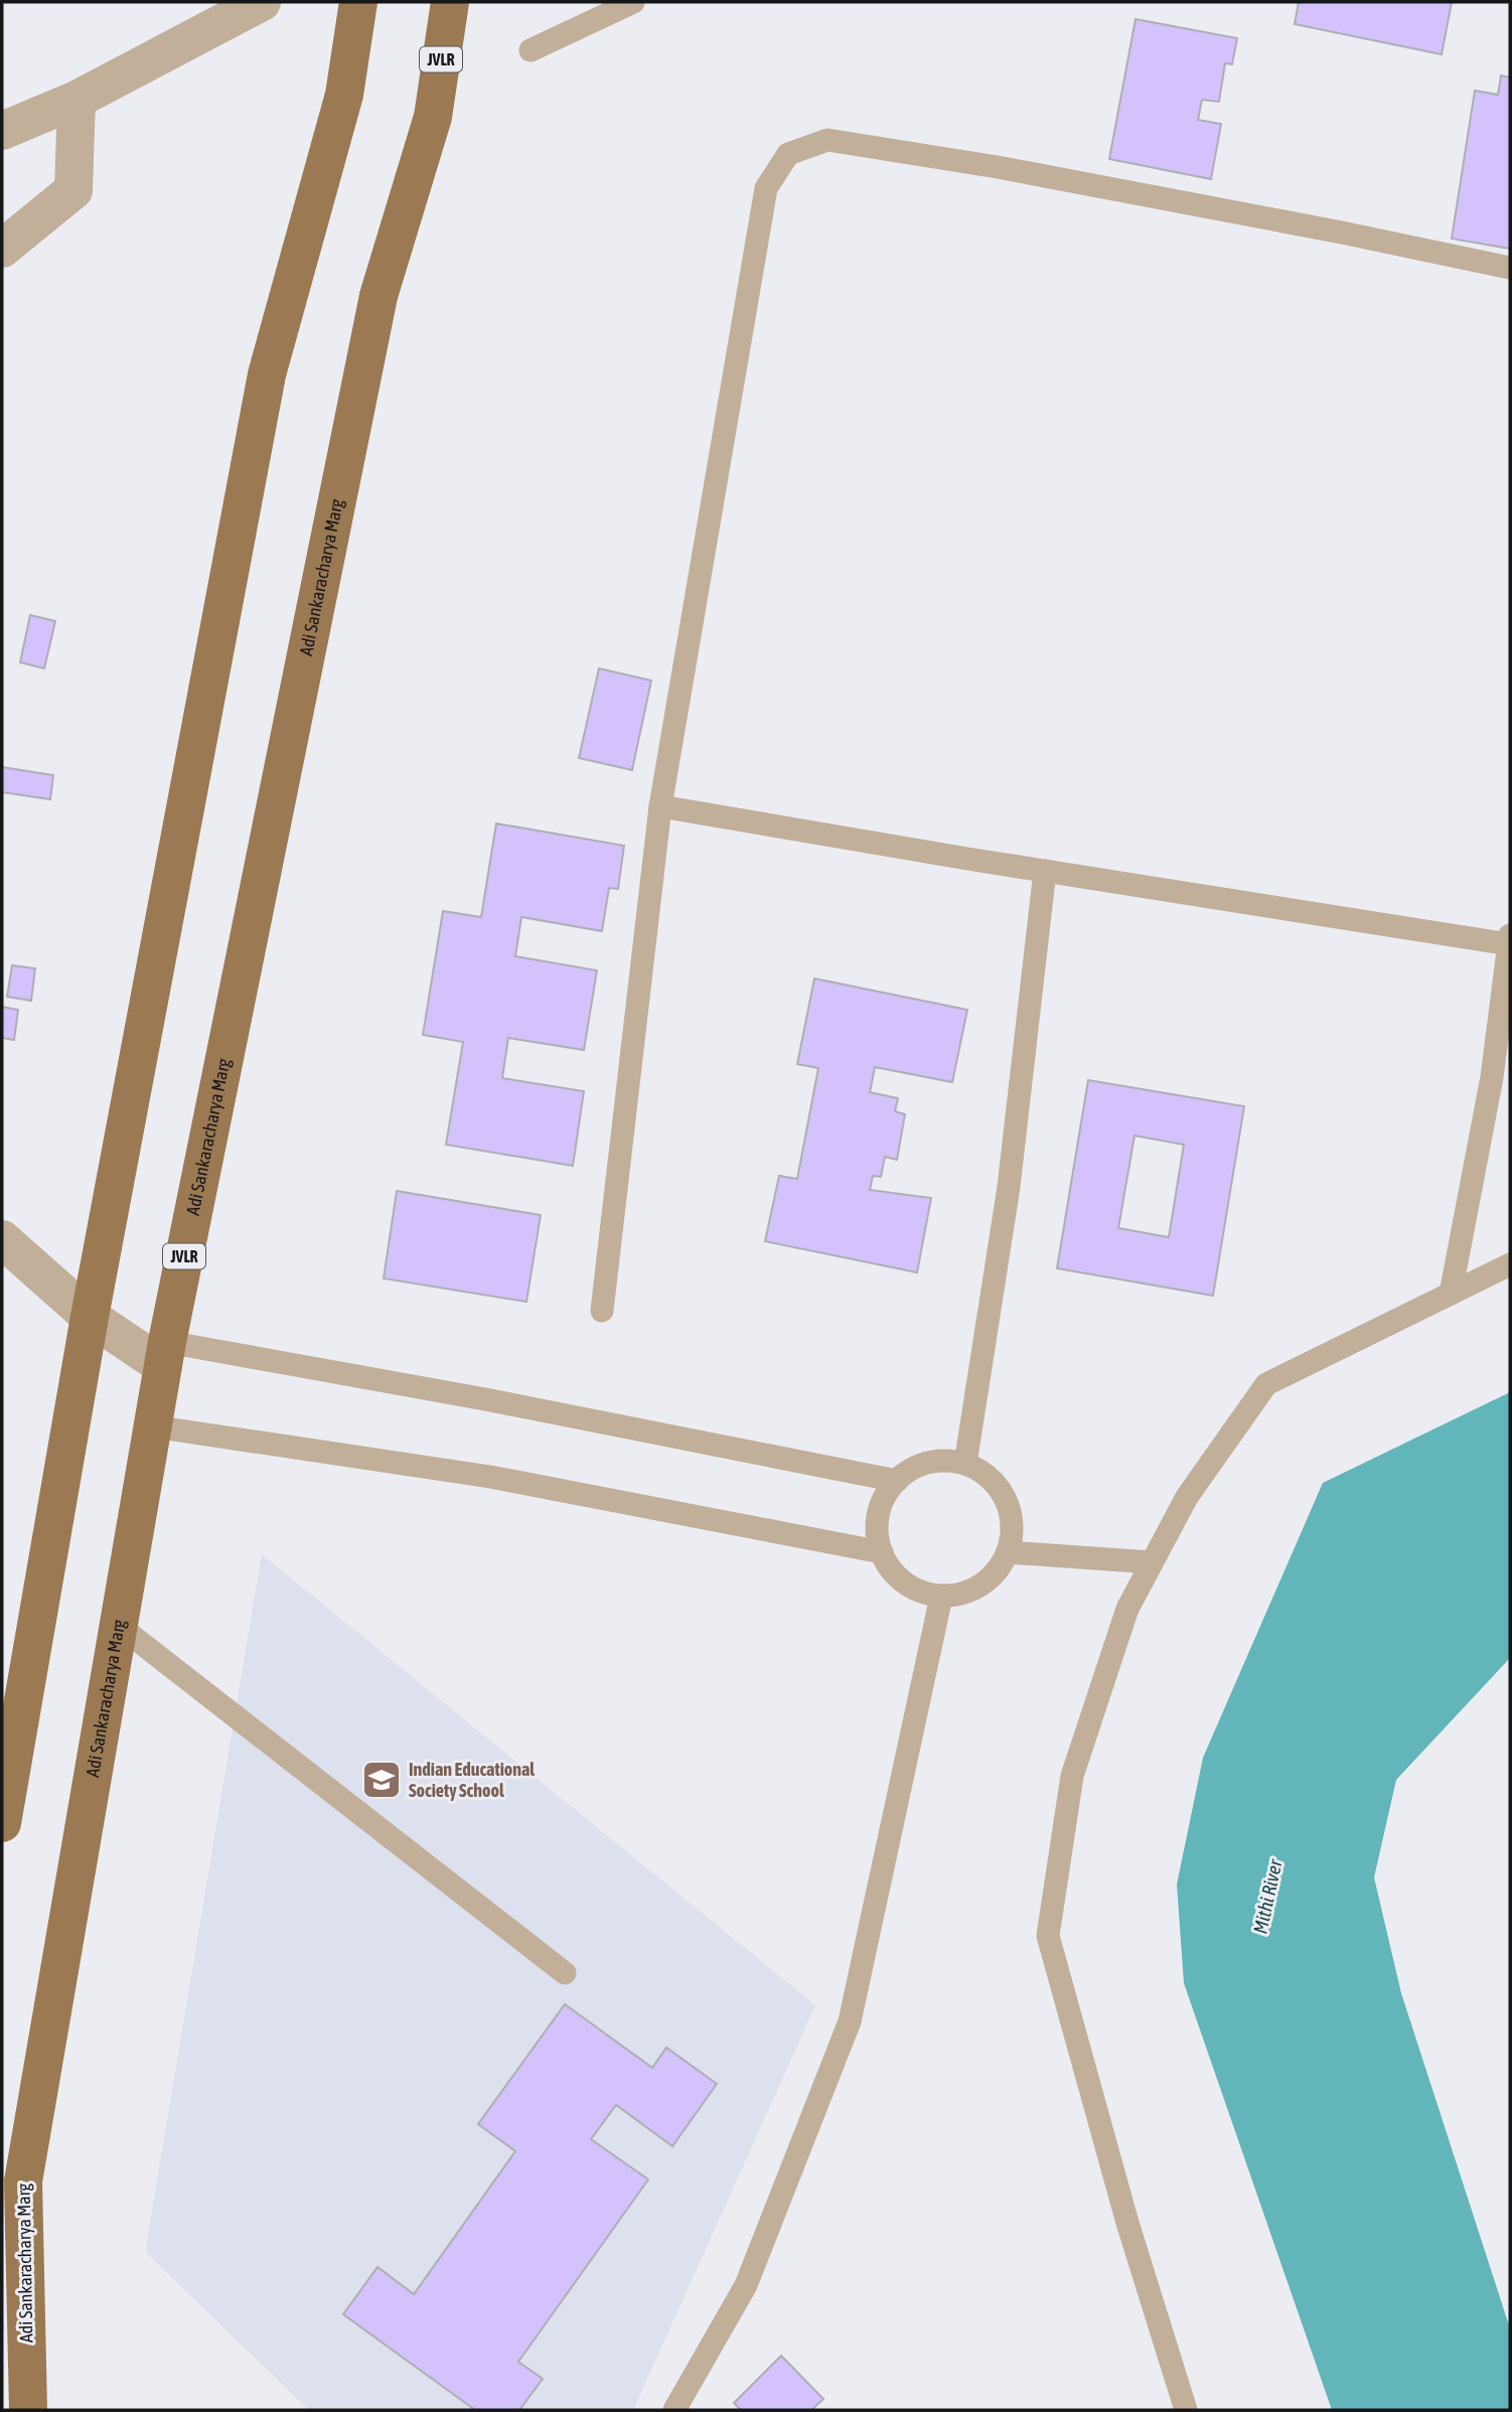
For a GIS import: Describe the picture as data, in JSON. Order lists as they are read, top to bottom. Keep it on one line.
{"streets":{"main road":["JVLR","Adi Sankaracharya Marg"]},"water":["Mithi River"],"places":{"school or university":["Indian Educational Society School"]}}
